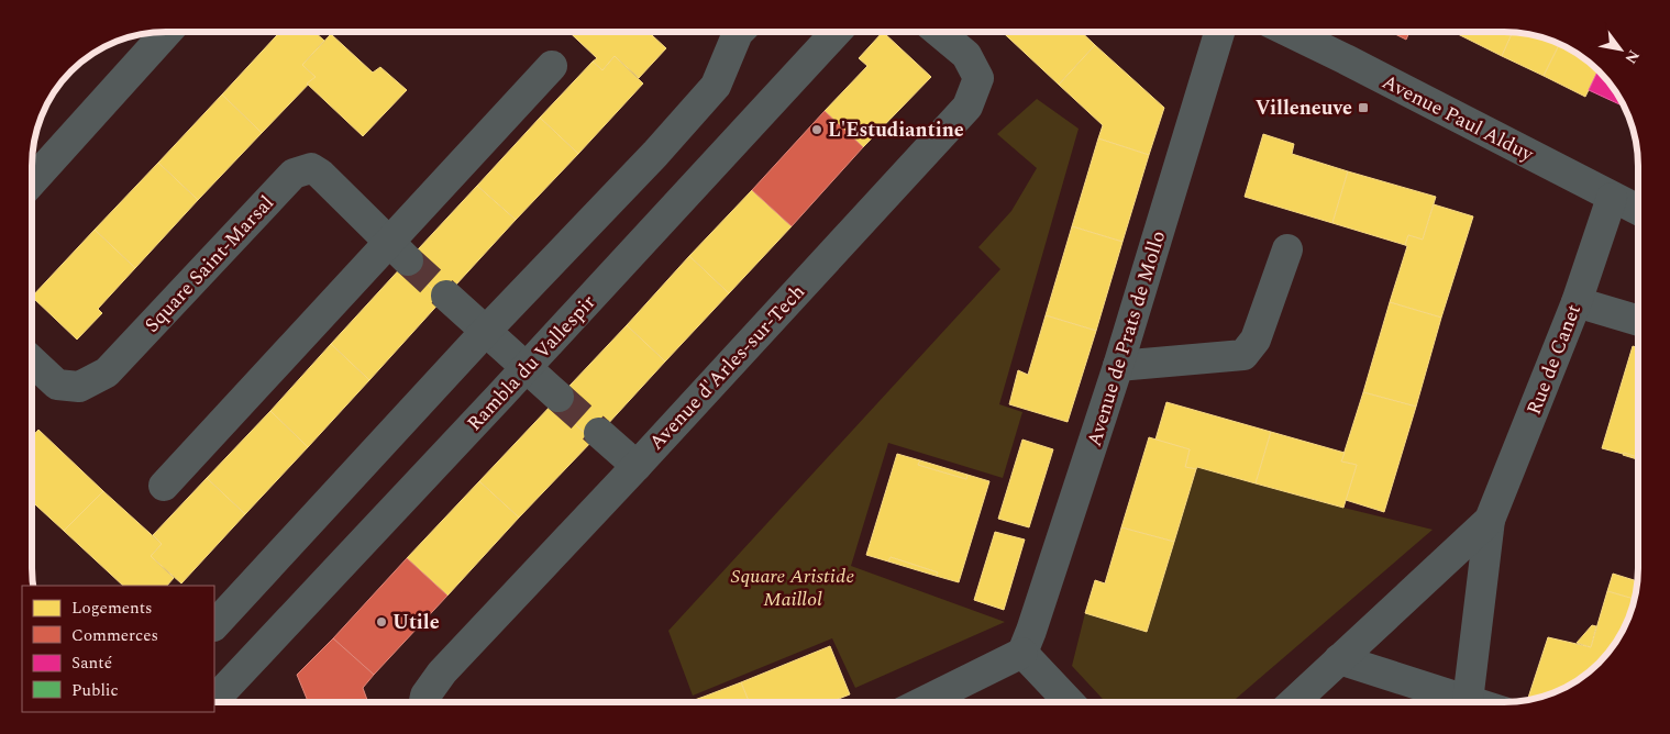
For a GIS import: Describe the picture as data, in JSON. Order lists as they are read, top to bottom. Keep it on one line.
{"streets":{"street":["Avenue Paul Alduy","Square Saint-Marsal","Avenue de Prats de Mollo","Rue de Canet","Rambla du Vallespir","Avenue d'Arles-sur-Tech"]},"crossings":[["Avenue Paul Alduy","Rue de Canet"]],"parks":["Square Aristide Maillol"],"places":{"transit":["Villeneuve"],"other":["L'Estudiantine","Utile"]},"legend":["Logements","Commerces","Santé","Public"],"north":"bottom right"}
